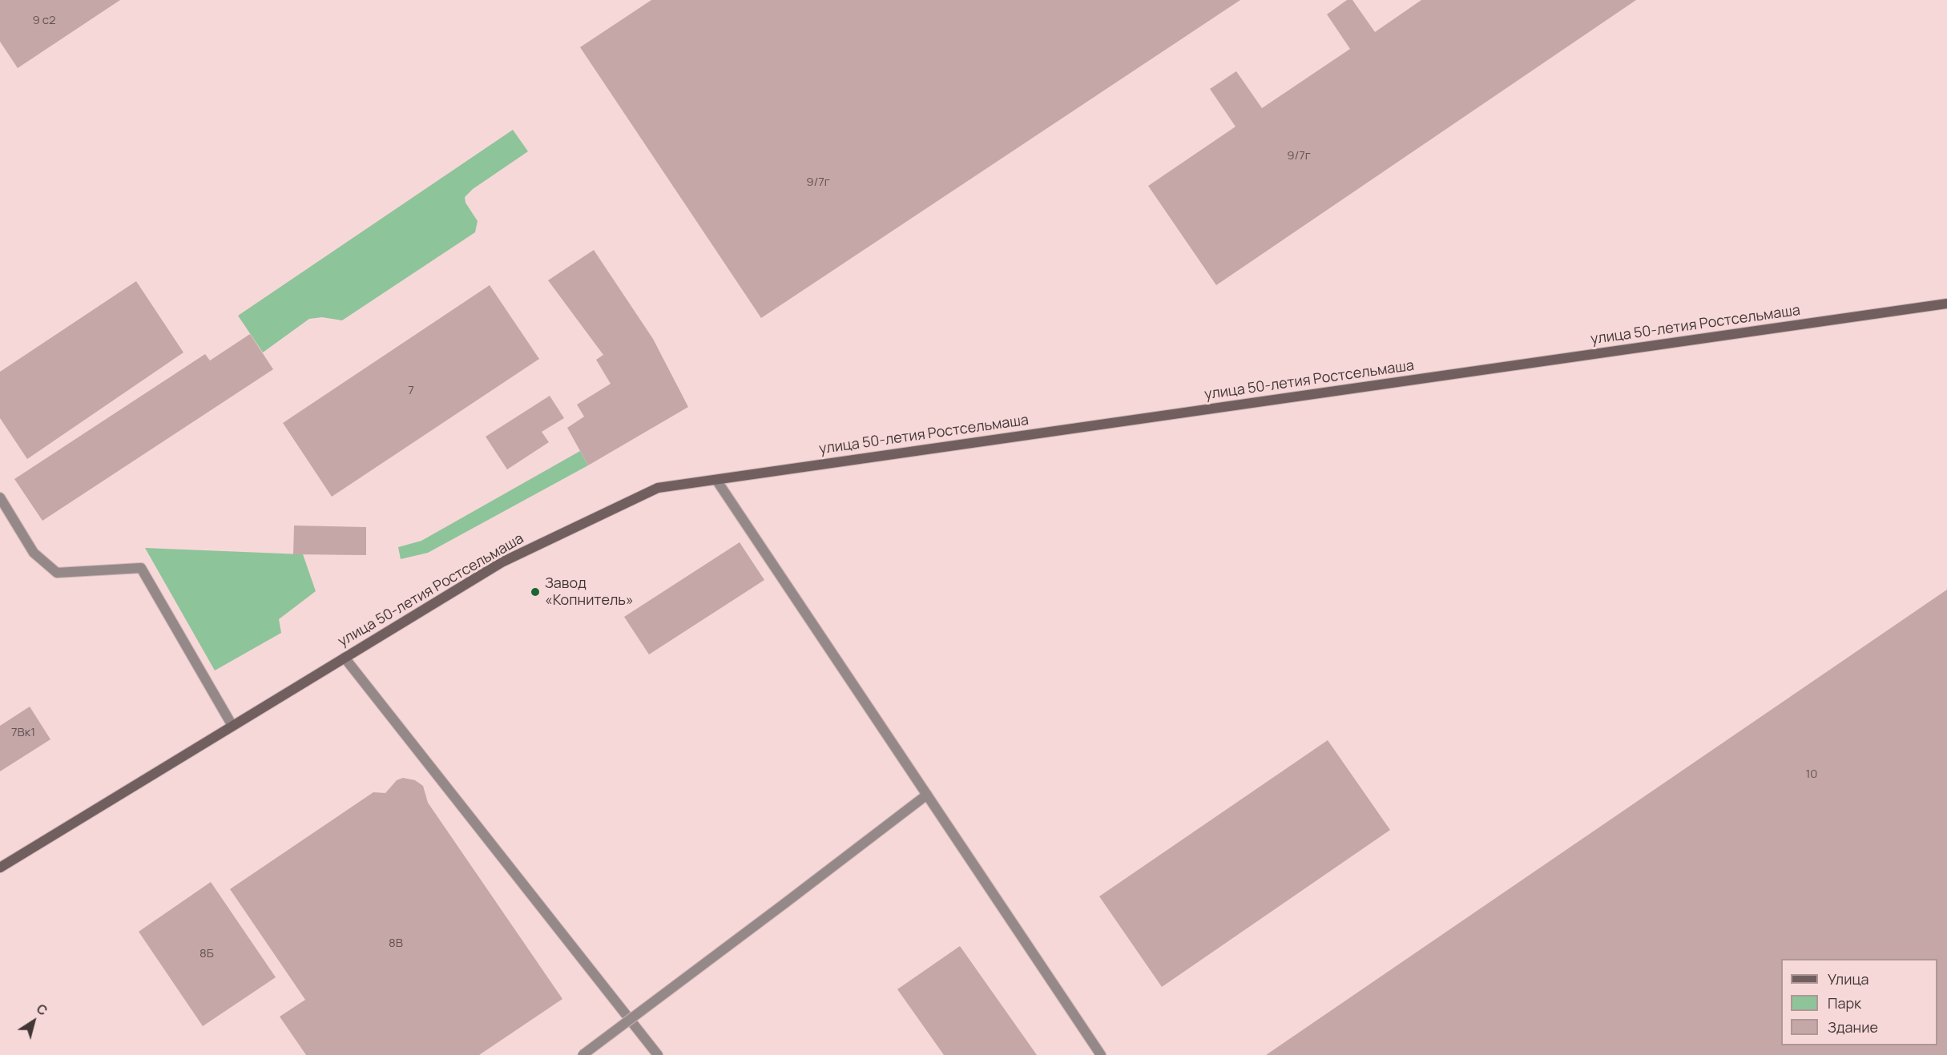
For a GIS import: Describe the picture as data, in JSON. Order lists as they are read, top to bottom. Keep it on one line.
{"streets":{"main road":["улица 50-летия Ростсельмаша"]},"places":["Завод «Копнитель»"],"house_numbers":["9 с2","9/7г","9/7г","7","7Вк1","10","8В","8Б"],"legend":["Улица","Парк","Здание"],"north":"top right"}
